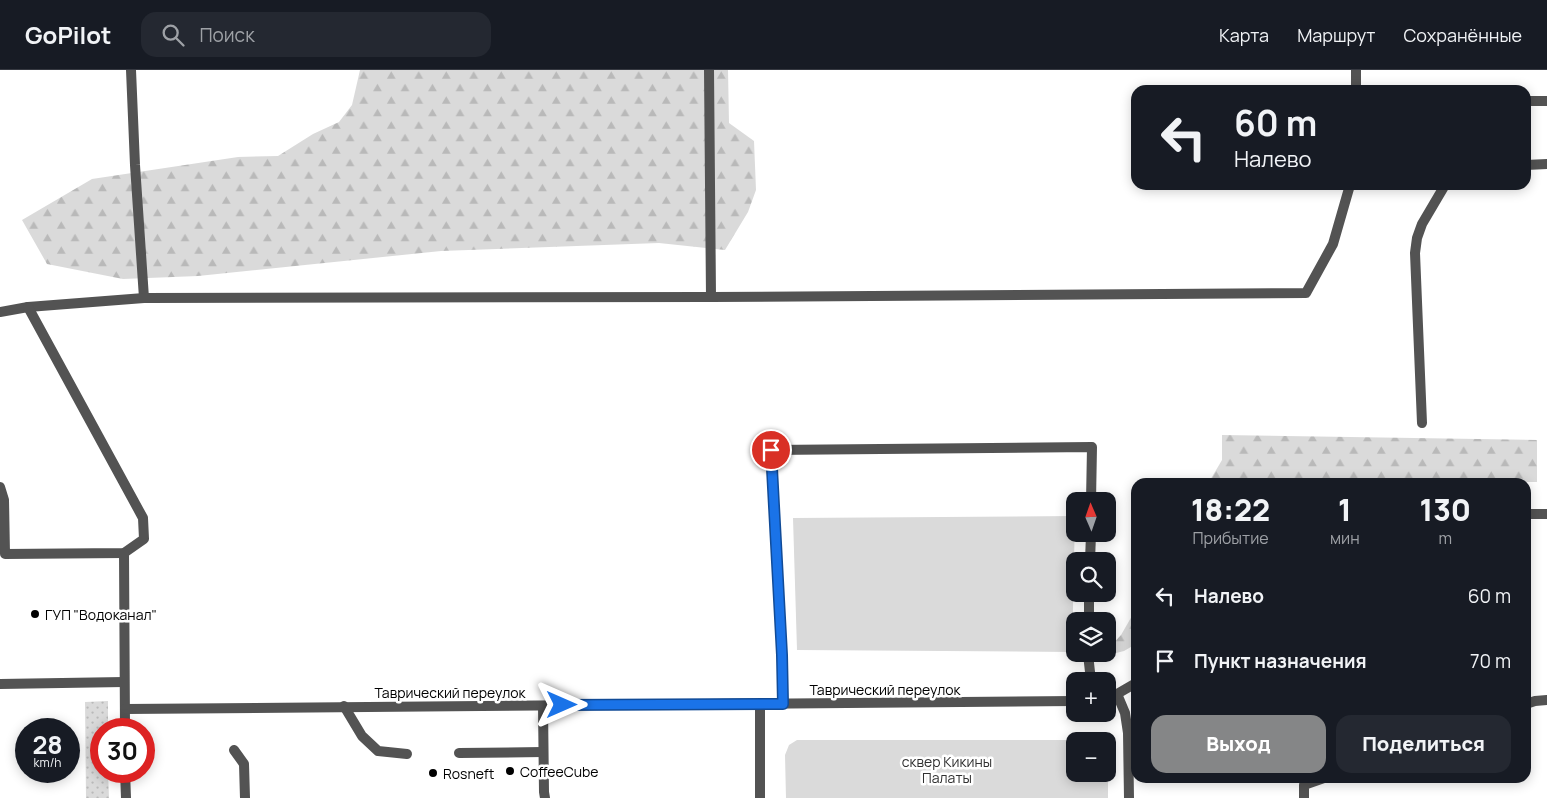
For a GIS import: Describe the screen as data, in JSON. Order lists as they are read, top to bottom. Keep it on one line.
{"streets":{"street":["Таврический переулок"]},"parks":["сквер Кикины Палаты"],"places":["ГУП \"Водоканал\"","CoffeeCube","Rosneft"],"north":"top","page":{"header":"GoPilot","search":"Поиск","nav":["Карта","Маршрут","Сохранённые"],"turn":["60 m","Налево"],"eta":["18:22","Прибытие","1","мин","130","m"],"map_buttons":["+","−"],"list":[{"name":"Налево","value":"60 m"},{"name":"Пункт назначения","value":"70 m"}],"buttons":["Выход","Поделиться"],"speed":"28 km/h","limit":"30"}}
